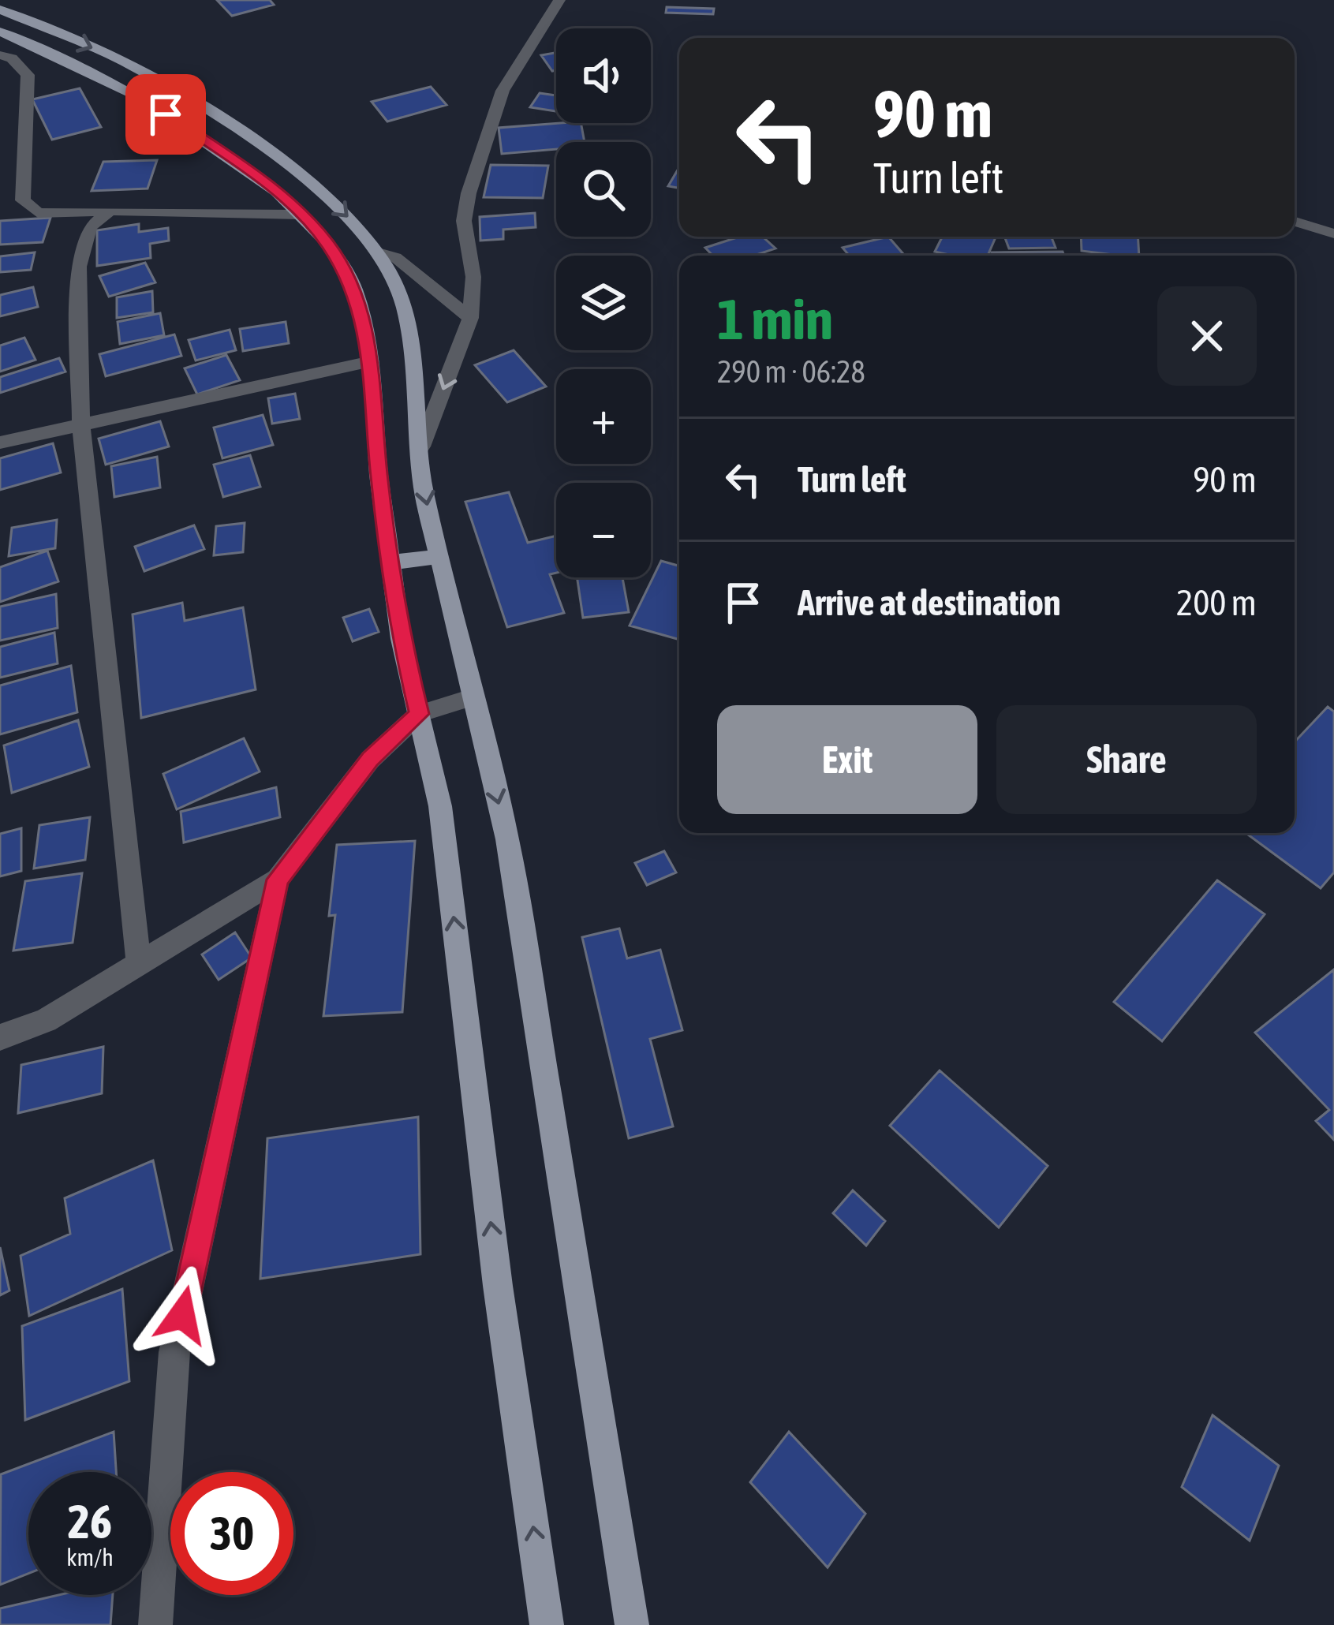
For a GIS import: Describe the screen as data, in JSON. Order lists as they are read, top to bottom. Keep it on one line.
{"page":{"map_buttons":["+","−"],"turn":["90 m","Turn left"],"heading":["1 min","290 m · 06:28"],"list":[{"name":"Turn left","value":"90 m"},{"name":"Arrive at destination","value":"200 m"}],"buttons":["Exit","Share"],"speed":"26 km/h","limit":"30"}}
